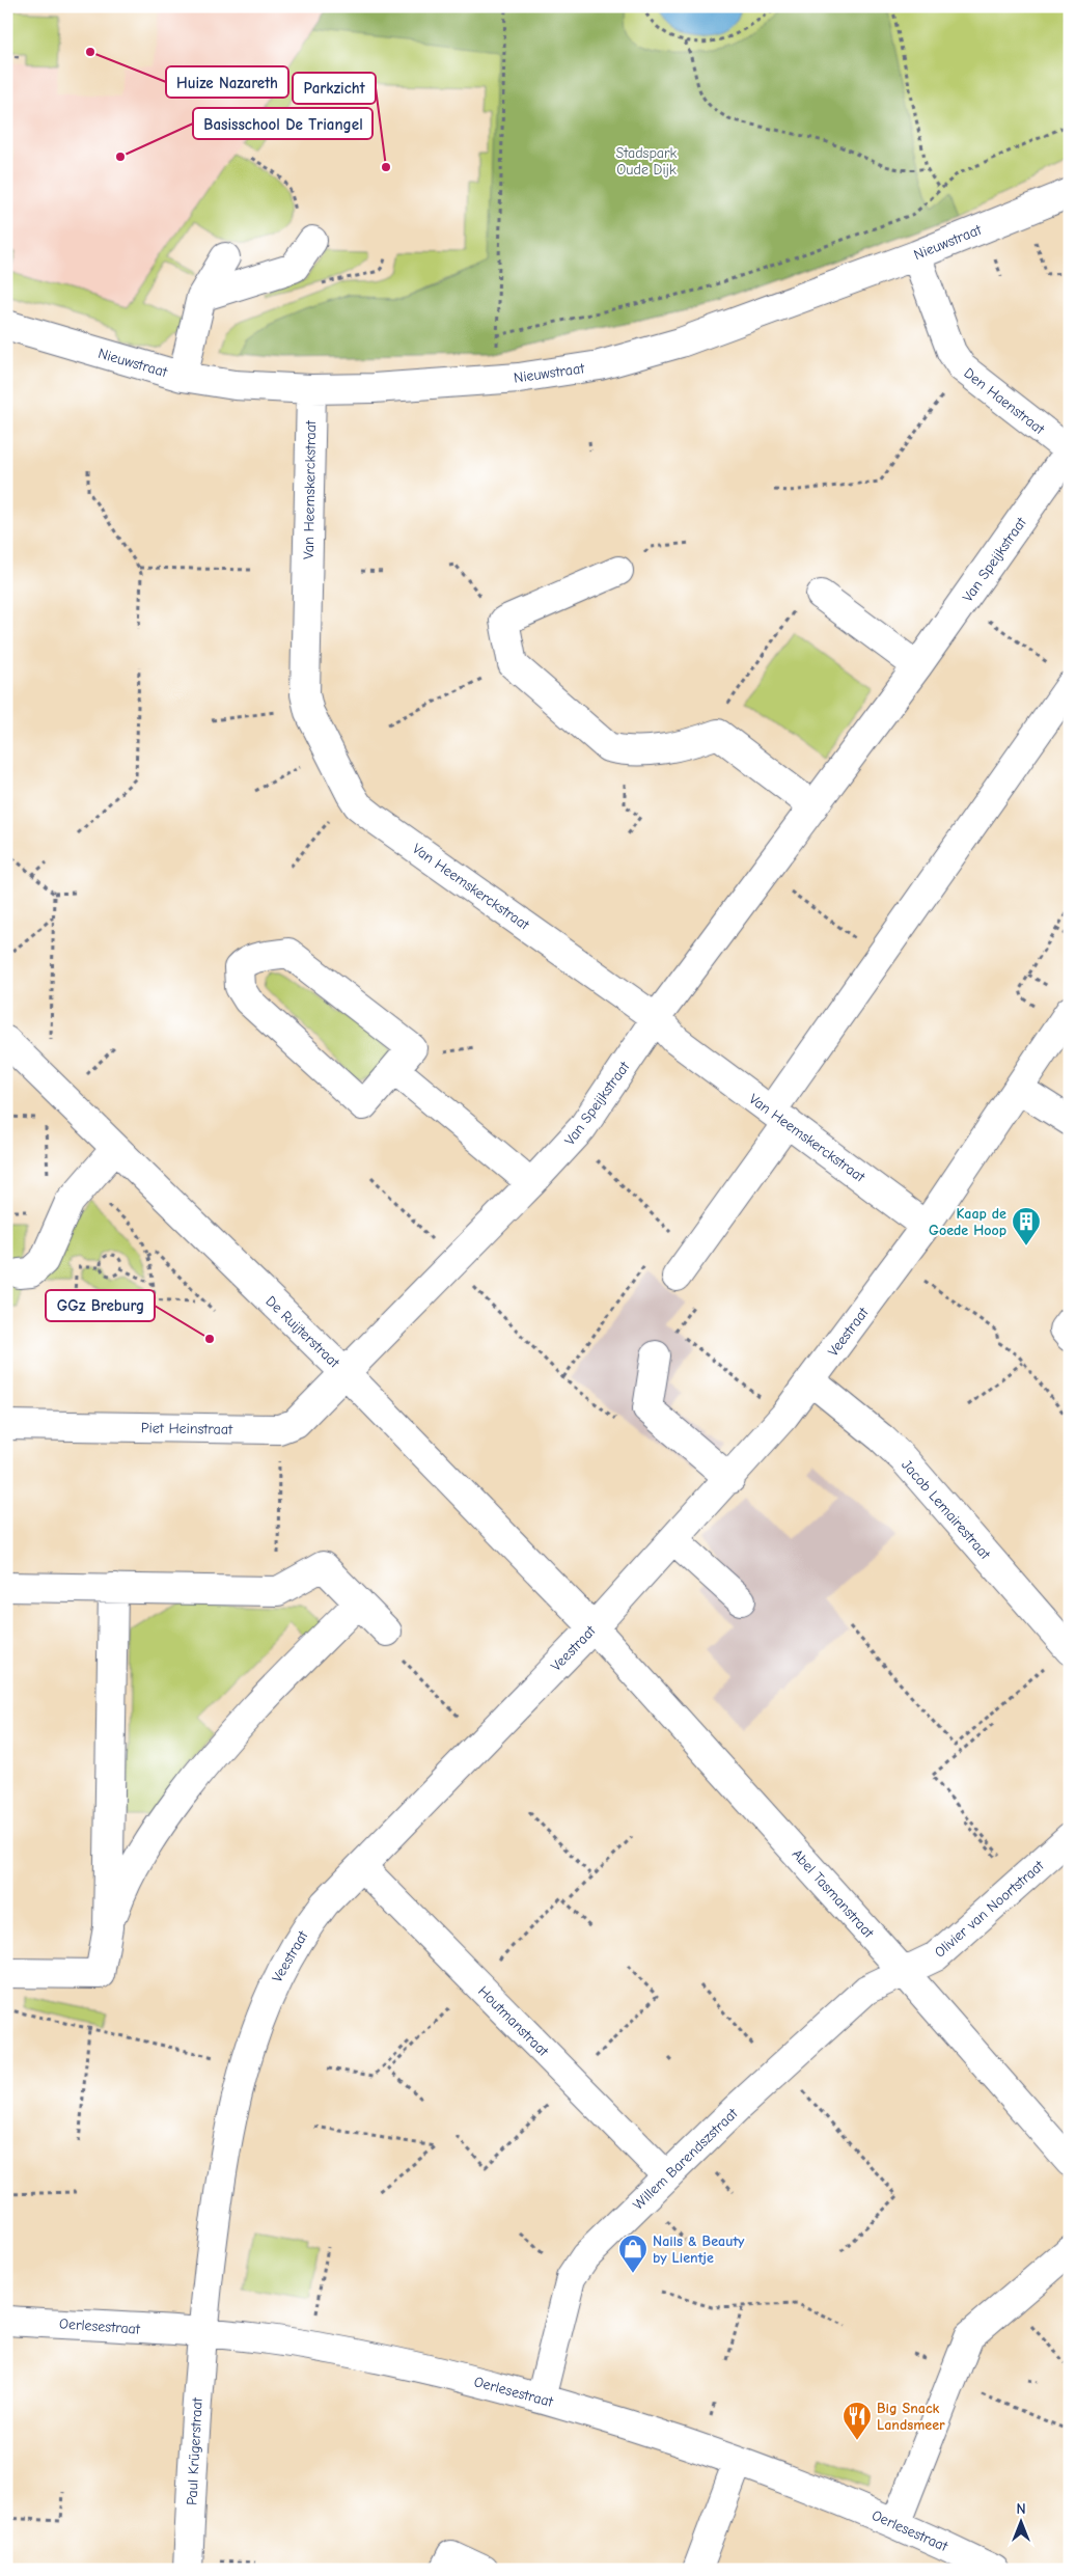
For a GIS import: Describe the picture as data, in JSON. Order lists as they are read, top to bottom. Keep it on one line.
{"streets":{"street":["Nieuwstraat","Den Haenstraat","Van Heemskerckstraat","Van Speijkstraat","De Ruijterstraat","Veestraat","Piet Heinstraat","Jacob Lemairestraat","Abel Tasmanstraat","Olivier van Noortstraat","Houtmanstraat","Willem Barendszstraat","Oerlesestraat","Paul Krügerstraat"]},"crossings":[["Nieuwstraat","Den Haenstraat"],["Nieuwstraat","Van Heemskerckstraat"],["Den Haenstraat","Van Speijkstraat"],["Van Heemskerckstraat","Van Speijkstraat"],["Van Heemskerckstraat","Veestraat"],["Van Speijkstraat","De Ruijterstraat"],["Van Speijkstraat","Piet Heinstraat"],["De Ruijterstraat","Veestraat"],["De Ruijterstraat","Piet Heinstraat"],["De Ruijterstraat","Abel Tasmanstraat"],["Veestraat","Jacob Lemairestraat"],["Veestraat","Abel Tasmanstraat"],["Veestraat","Houtmanstraat"],["Veestraat","Oerlesestraat"],["Veestraat","Paul Krügerstraat"],["Abel Tasmanstraat","Olivier van Noortstraat"],["Abel Tasmanstraat","Willem Barendszstraat"],["Olivier van Noortstraat","Willem Barendszstraat"],["Houtmanstraat","Willem Barendszstraat"],["Willem Barendszstraat","Oerlesestraat"],["Oerlesestraat","Paul Krügerstraat"]],"parks":["Stadspark Oude Dijk"],"places":{"other":["Huize Nazareth","Basisschool De Triangel","Parkzicht","GGz Breburg"],"building":["Kaap de Goede Hoop"],"shop":["Nails & Beauty by Lientje"],"restaurant":["Big Snack Landsmeer"]},"north":"top"}
